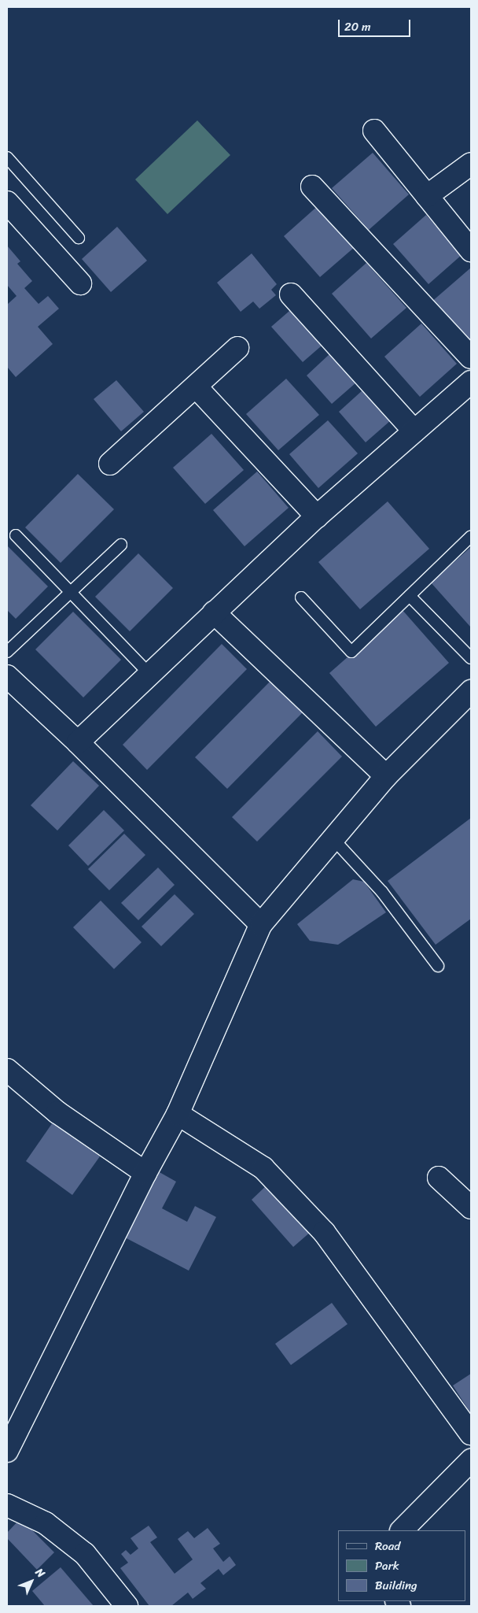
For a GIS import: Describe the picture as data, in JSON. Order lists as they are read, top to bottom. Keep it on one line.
{"legend":["Road","Park","Building"],"scale_bar":"20 m","north":"top right"}
